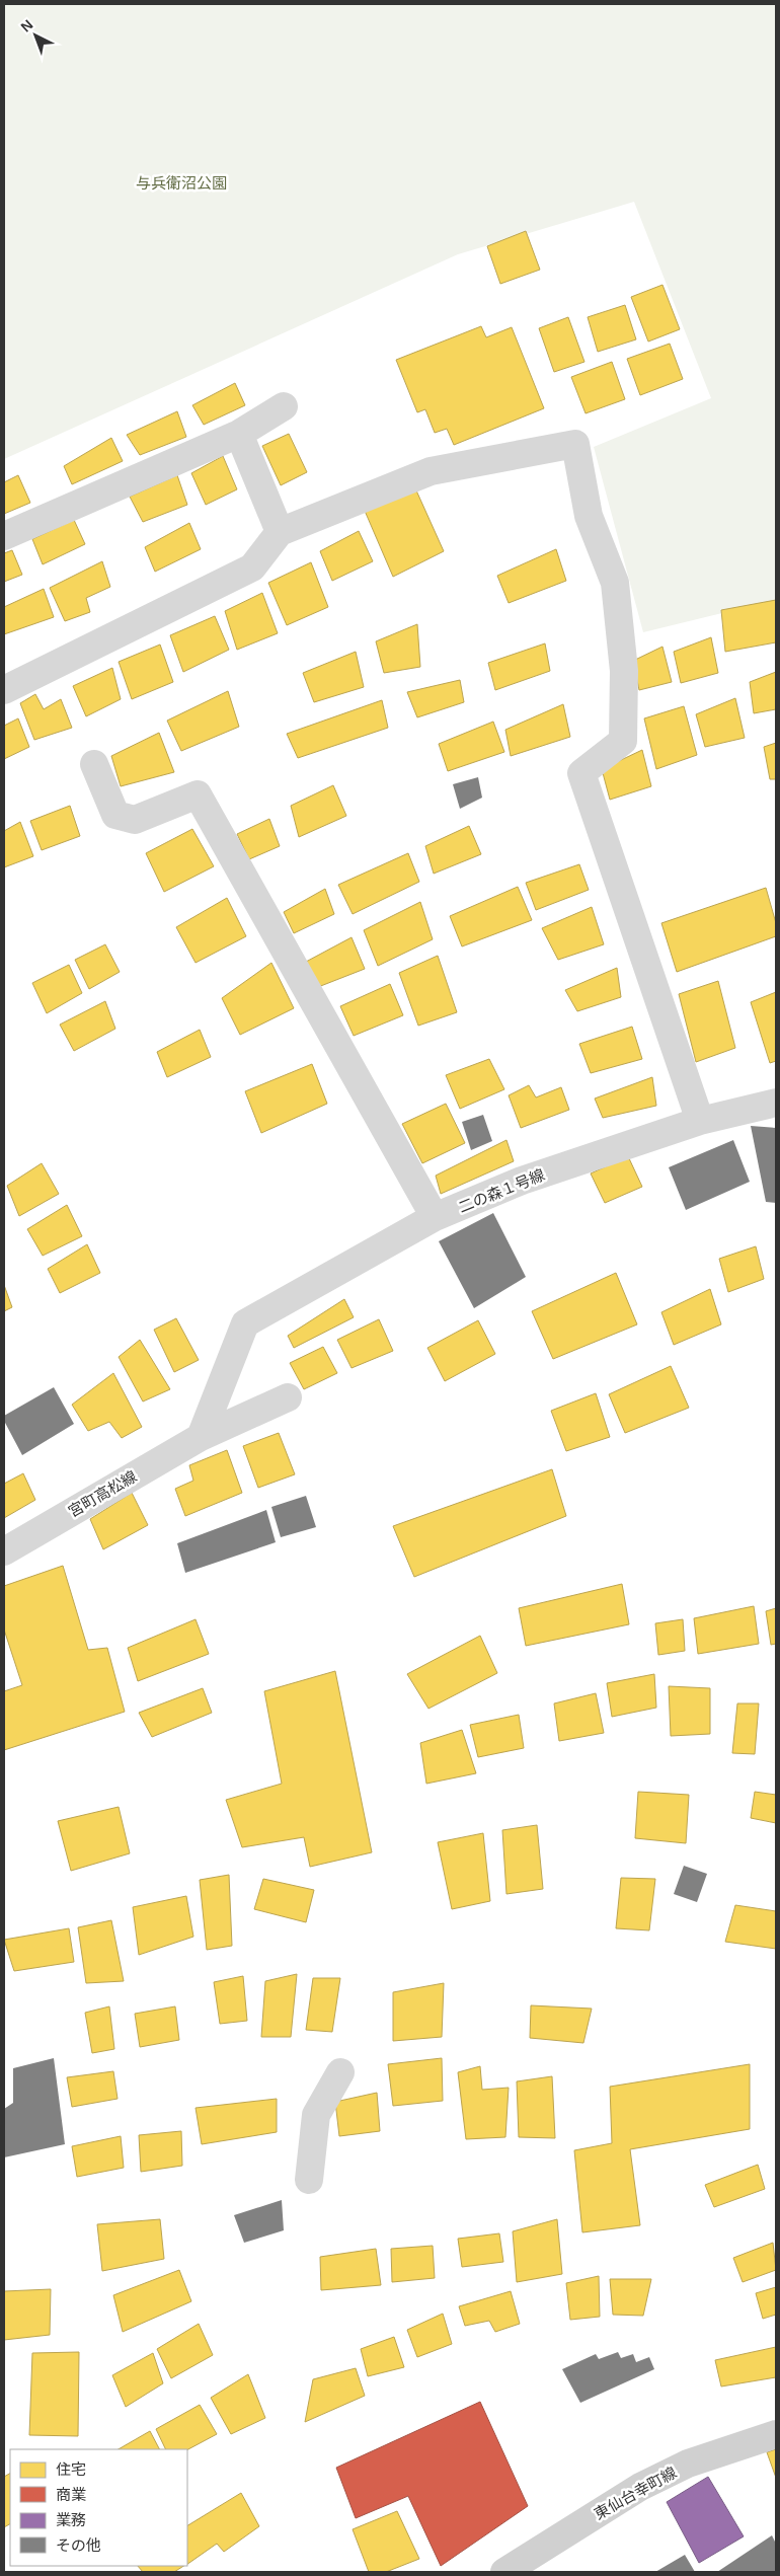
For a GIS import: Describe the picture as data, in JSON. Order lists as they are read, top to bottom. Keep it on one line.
{"streets":{"street":["二の森１号線","宮町高松線","東仙台幸町線"]},"crossings":[["二の森１号線","宮町高松線"]],"parks":["与兵衛沼公園"],"legend":["住宅","商業","業務","その他"],"north":"top left"}
